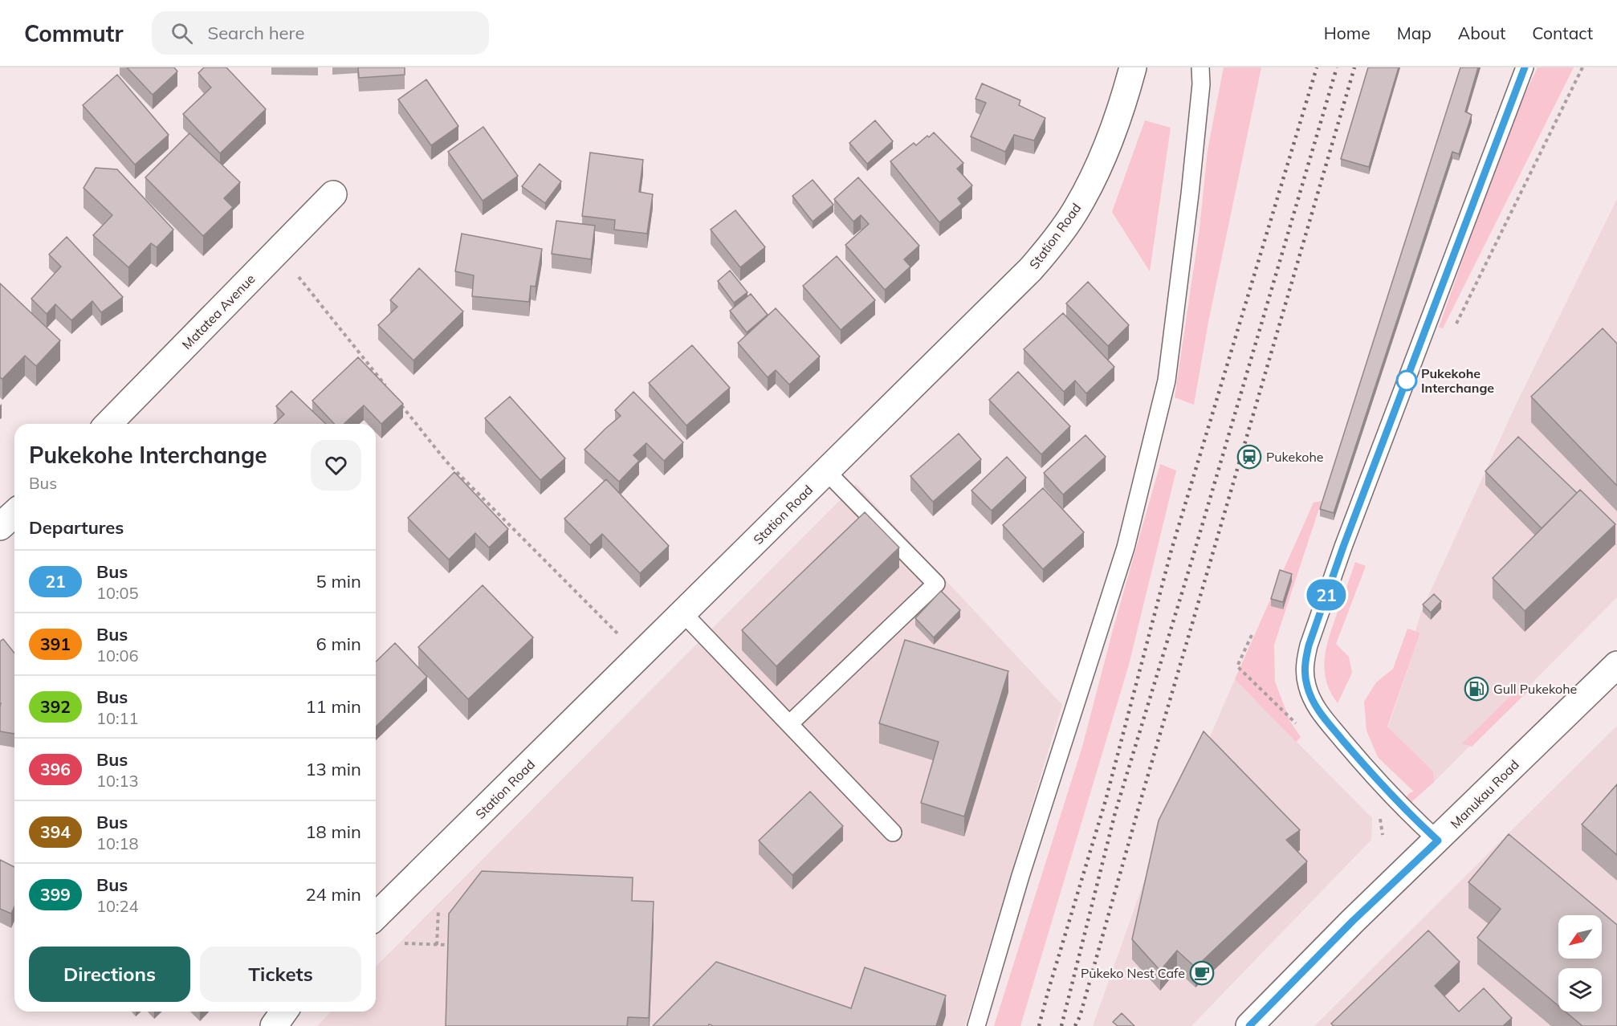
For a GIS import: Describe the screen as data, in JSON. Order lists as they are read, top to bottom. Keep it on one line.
{"streets":{"street":["Station Road","Matatea Avenue","Manukau Road"]},"places":{"other":["Pukekohe Interchange"],"station":["Pukekohe"],"fuel station":["Gull Pukekohe"],"cafe":["Pukeko Nest Cafe"]},"lines":["bus line 21"],"north":"bottom left","page":{"header":"Commutr","search":"Search here","nav":["Home","Map","About","Contact"],"on_map":"21","heading":[["Pukekohe Interchange","Bus"],"Departures"],"list":[{"mark":"21","name":"Bus","note":"10:05","value":"5 min"},{"mark":"391","name":"Bus","note":"10:06","value":"6 min"},{"mark":"392","name":"Bus","note":"10:11","value":"11 min"},{"mark":"396","name":"Bus","note":"10:13","value":"13 min"},{"mark":"394","name":"Bus","note":"10:18","value":"18 min"},{"mark":"399","name":"Bus","note":"10:24","value":"24 min"}],"buttons":["Directions","Tickets"]}}
